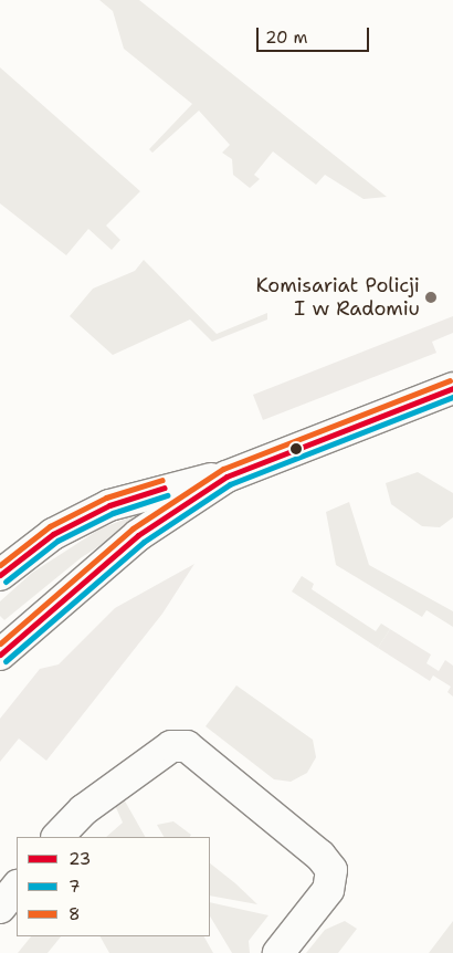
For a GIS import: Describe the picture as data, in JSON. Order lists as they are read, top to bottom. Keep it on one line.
{"places":["Komisariat Policji I w Radomiu"],"lines":["transit line 8","transit line 23","transit line 7"],"legend":["23","7","8"],"scale_bar":"20 m"}
